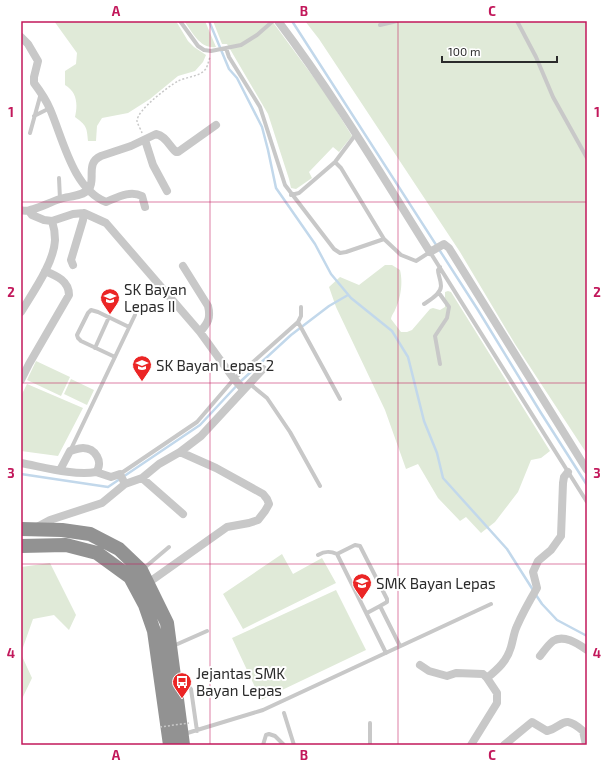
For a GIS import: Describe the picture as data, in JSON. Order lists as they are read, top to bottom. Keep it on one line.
{"places":{"school or university":["SK Bayan Lepas II","SK Bayan Lepas 2","SMK Bayan Lepas"],"bus stop":["Jejantas SMK Bayan Lepas"]},"scale_bar":"100 m","grid":{"columns":["A","B","C"],"rows":["1","2","3","4"]}}
